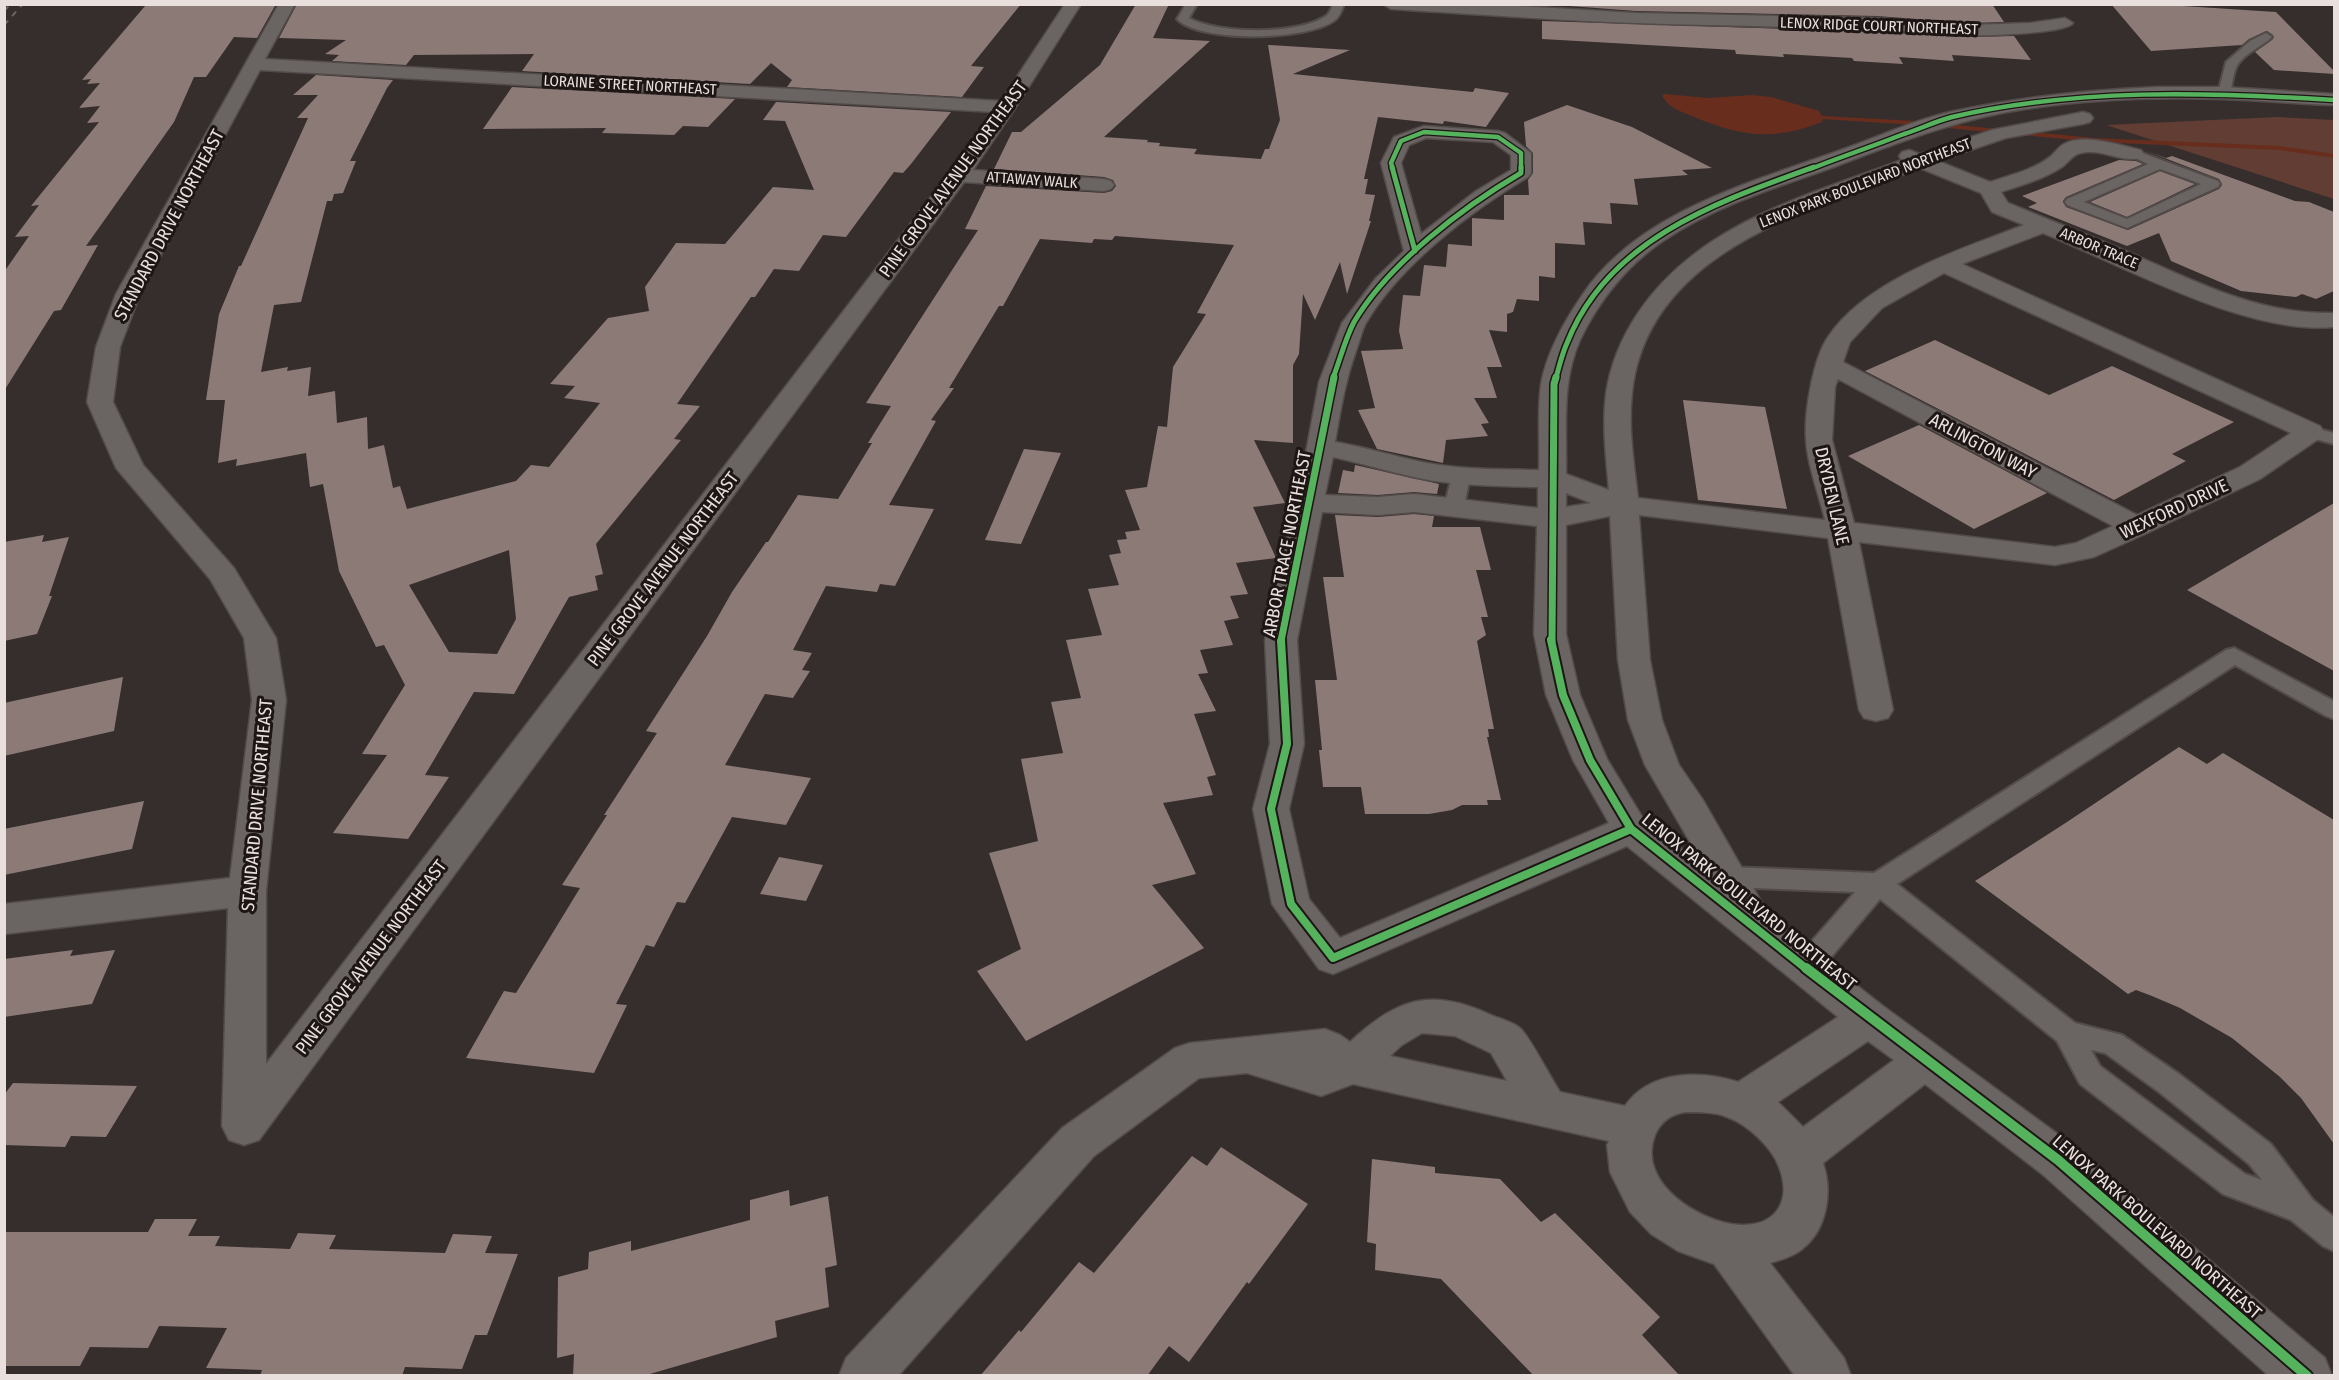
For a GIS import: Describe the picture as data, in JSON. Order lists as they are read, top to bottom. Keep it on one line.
{"streets":{"street":["LENOX RIDGE COURT NORTHEAST","LORAINE STREET NORTHEAST","PINE GROVE AVENUE NORTHEAST","ATTAWAY WALK","LENOX PARK BOULEVARD NORTHEAST","STANDARD DRIVE NORTHEAST","ARBOR TRACE","ARLINGTON WAY","DRYDEN LANE","WEXFORD DRIVE","ARBOR TRACE NORTHEAST"]},"crossings":[["LORAINE STREET NORTHEAST","PINE GROVE AVENUE NORTHEAST"],["LORAINE STREET NORTHEAST","STANDARD DRIVE NORTHEAST"],["PINE GROVE AVENUE NORTHEAST","ATTAWAY WALK"],["PINE GROVE AVENUE NORTHEAST","STANDARD DRIVE NORTHEAST"],["LENOX PARK BOULEVARD NORTHEAST","ARBOR TRACE"],["LENOX PARK BOULEVARD NORTHEAST","WEXFORD DRIVE"],["LENOX PARK BOULEVARD NORTHEAST","ARBOR TRACE NORTHEAST"],["ARBOR TRACE","DRYDEN LANE"],["ARLINGTON WAY","DRYDEN LANE"],["ARLINGTON WAY","WEXFORD DRIVE"],["DRYDEN LANE","WEXFORD DRIVE"]]}
